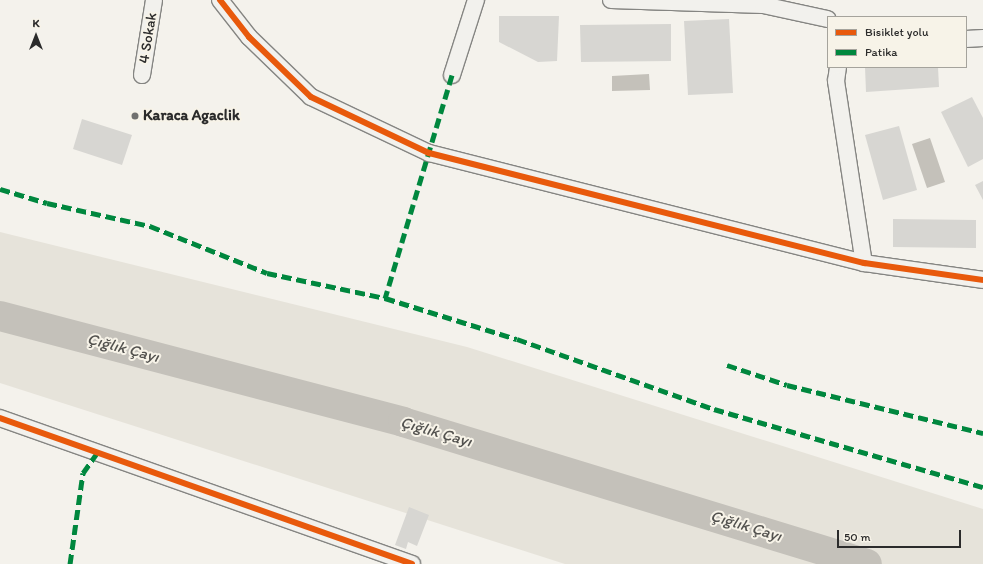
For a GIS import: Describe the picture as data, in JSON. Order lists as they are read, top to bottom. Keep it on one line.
{"streets":{"street":["4 Sokak"]},"water":["Çığlık Çayı"],"places":["Karaca Agaclik"],"legend":["Bisiklet yolu","Patika"],"scale_bar":"50 m","north":"top"}
